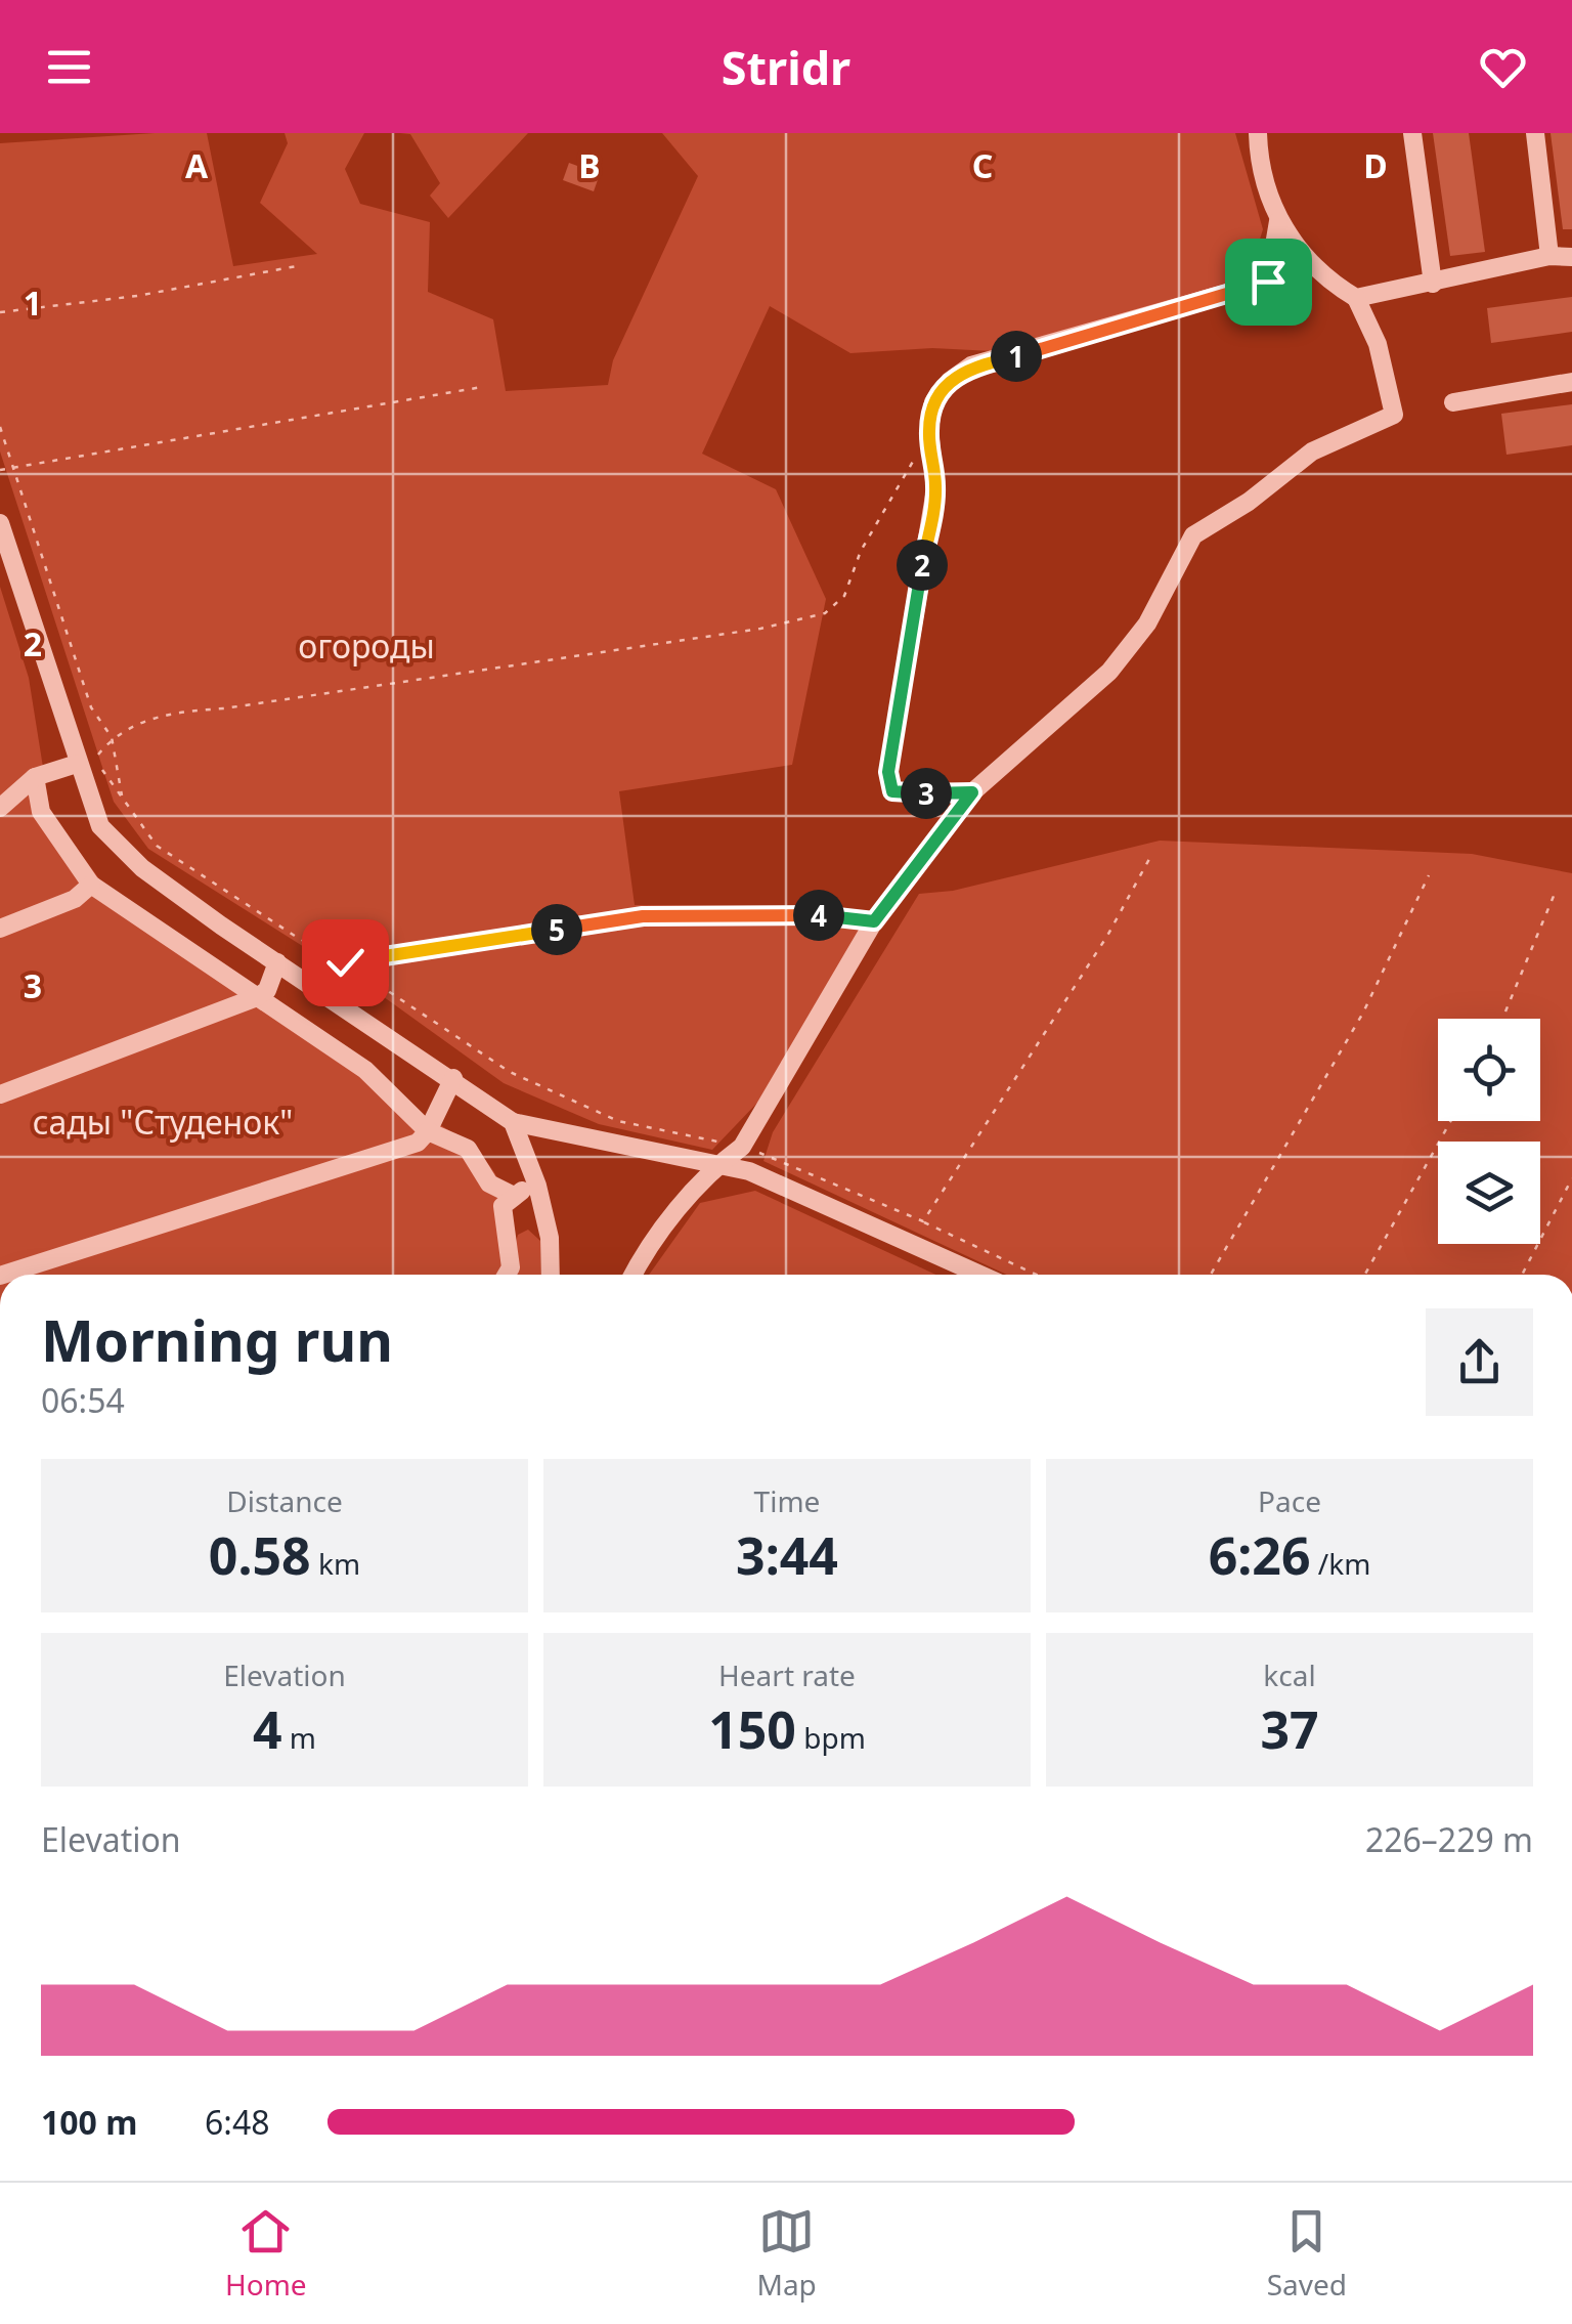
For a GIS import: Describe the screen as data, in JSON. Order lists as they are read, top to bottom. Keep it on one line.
{"parks":["огороды","сады \"Студенок\""],"page":{"header":"Stridr","pins":["1","2","3","4","5"],"heading":["Morning run","06:54"],"stats":[["Distance","0.58 km"],["Time","3:44"],["Pace","6:26 /km"],["Elevation","4 m"],["Heart rate","150 bpm"],["kcal","37"]],"chart":["Elevation","226–229 m"],"list":[{"name":"100 m","note":"6:48"}],"tabs":["Home","Map","Saved"]},"grid":{"columns":["A","B","C","D"],"rows":["1","2","3"]}}
